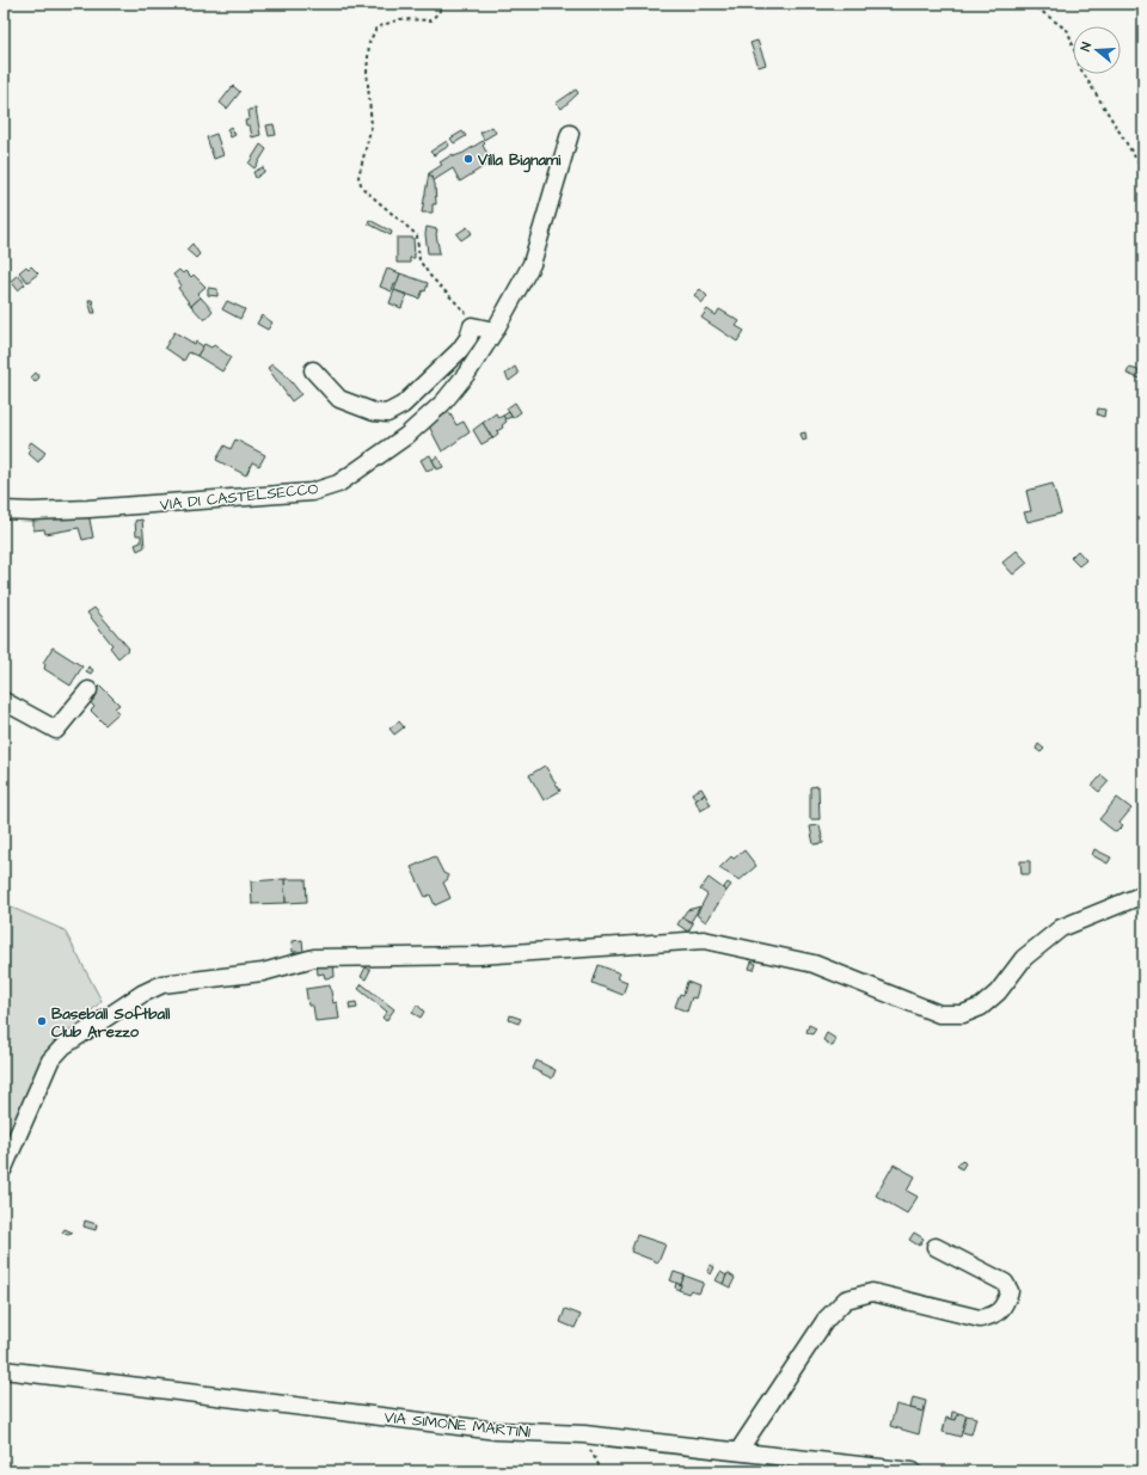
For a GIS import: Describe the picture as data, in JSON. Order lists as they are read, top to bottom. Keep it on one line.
{"streets":{"street":["VIA DI CASTELSECCO","VIA SIMONE MARTINI"]},"places":["Villa Bignami","Baseball Softball Club Arezzo"],"north":"left"}
